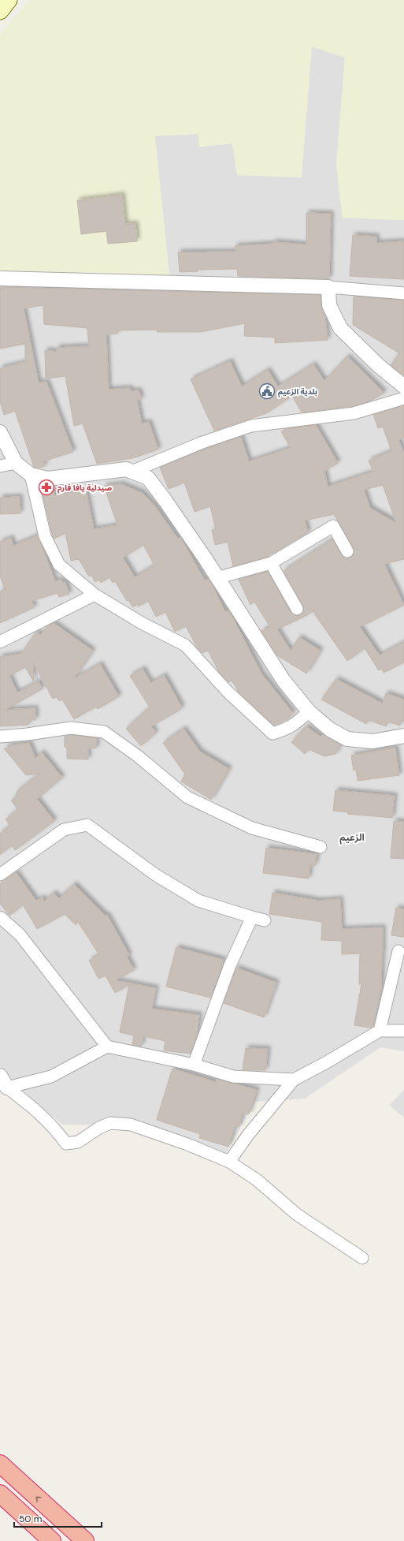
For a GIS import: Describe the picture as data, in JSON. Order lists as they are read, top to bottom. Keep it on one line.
{"districts":["الزعيم"],"places":{"public building":["بلدية الزعيم"],"pharmacy":["صيدلية يافا فارم"]},"scale_bar":"50 m"}
